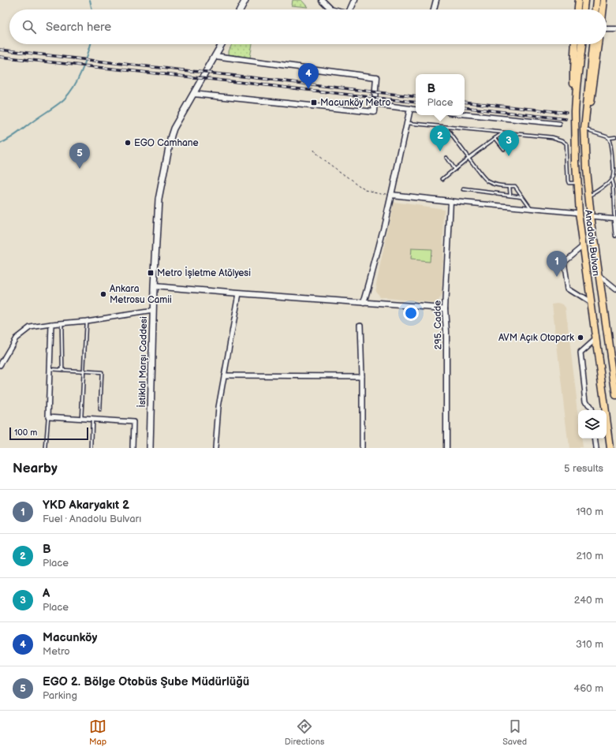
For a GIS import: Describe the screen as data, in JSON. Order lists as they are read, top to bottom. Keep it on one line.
{"streets":{"main road":["Anadolu Bulvarı","İstiklal Marşı Caddesi"],"street":["295. Cadde"]},"places":{"transit":["Macunköy Metro","Metro İşletme Atölyesi"],"other":["EGO Camhane","Ankara Metrosu Camii","AVM Açık Otopark"]},"scale_bar":"100 m","page":{"search":"Search here","pins":["4","2","3","5","1"],"popup":["B","Place"],"scale":"100 m","heading":["Nearby","5 results"],"list":[{"mark":"1","name":"YKD Akaryakıt 2","note":"Fuel · Anadolu Bulvarı","value":"190 m"},{"mark":"2","name":"B","note":"Place","value":"210 m"},{"mark":"3","name":"A","note":"Place","value":"240 m"},{"mark":"4","name":"Macunköy","note":"Metro","value":"310 m"},{"mark":"5","name":"EGO 2. Bölge Otobüs Şube Müdürlüğü","note":"Parking","value":"460 m"}],"nav":["Map","Directions","Saved"]}}
